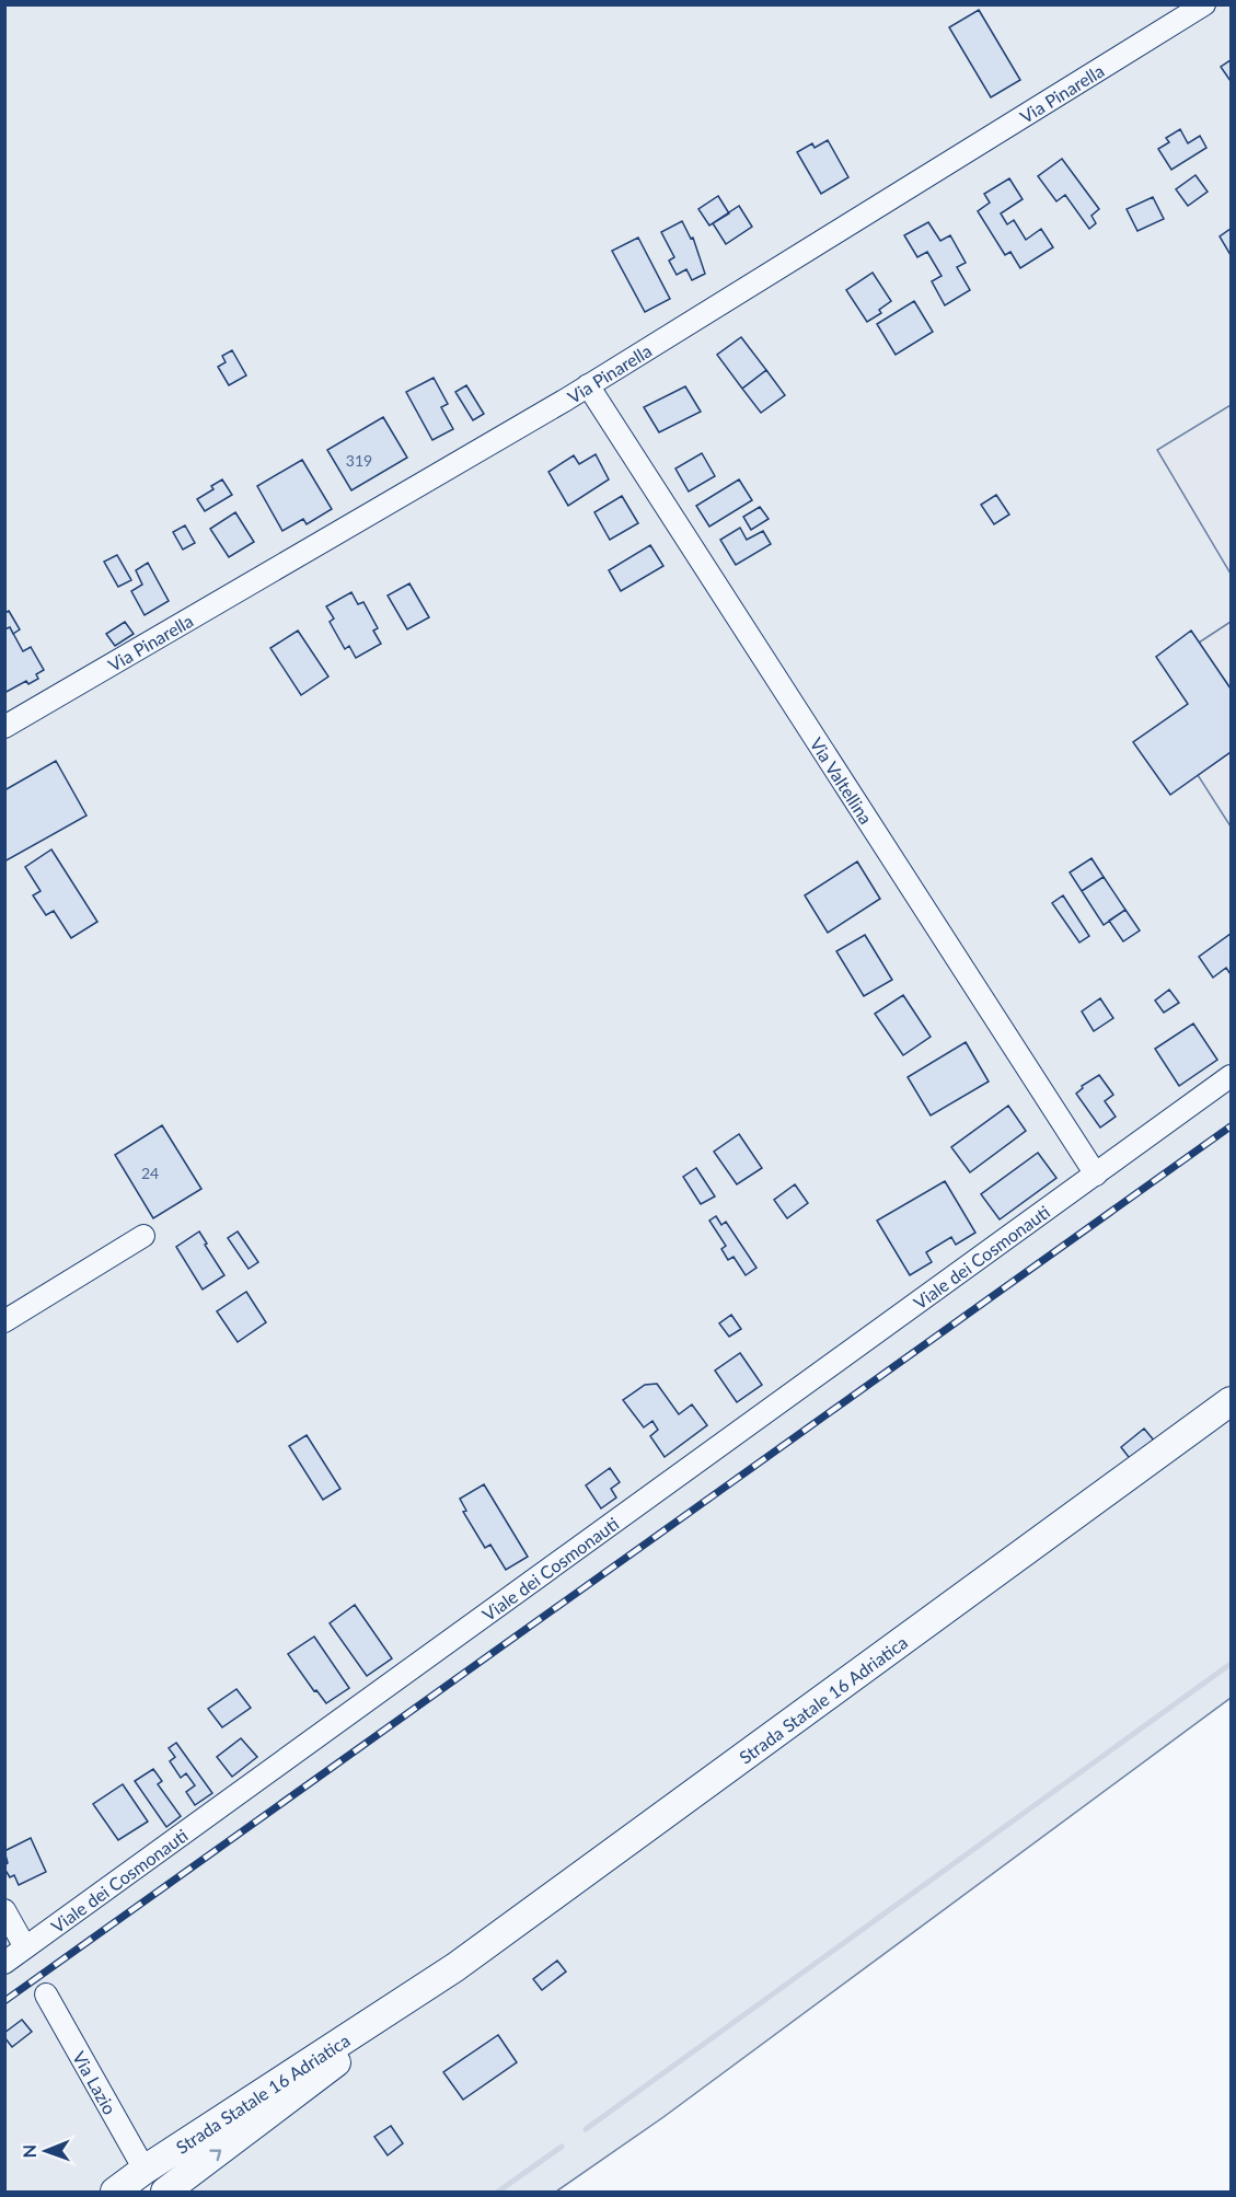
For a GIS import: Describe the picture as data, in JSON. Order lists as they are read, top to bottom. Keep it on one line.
{"streets":{"main road":["Strada Statale 16 Adriatica"],"street":["Via Pinarella","Via Valtellina","Viale dei Cosmonauti","Via Lazio"]},"crossings":[["Via Pinarella","Via Valtellina"],["Via Valtellina","Viale dei Cosmonauti"],["Strada Statale 16 Adriatica","Via Lazio"]],"house_numbers":["319","24"],"north":"left"}
